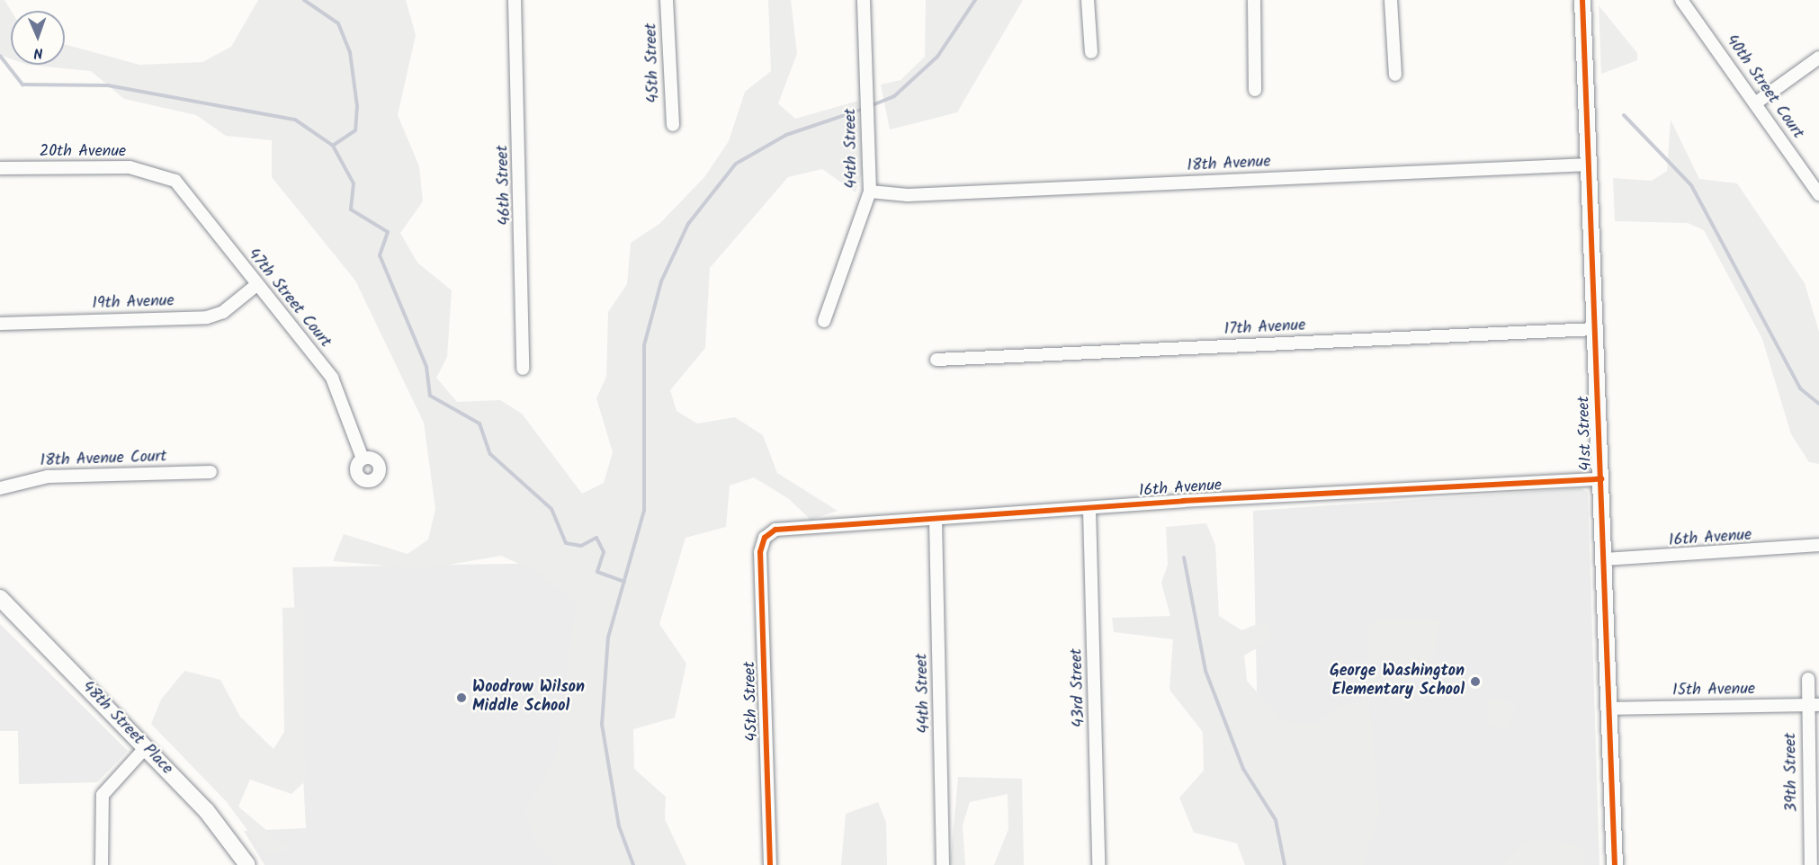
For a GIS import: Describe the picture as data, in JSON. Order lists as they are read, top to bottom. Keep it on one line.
{"streets":{"street":["45th Street","40th Street Court","44th Street","20th Avenue","18th Avenue","46th Street","47th Street Court","19th Avenue","17th Avenue","41st Street","18th Avenue Court","16th Avenue","43rd Street","15th Avenue","48th Street Place","39th Street"]},"crossings":[["45th Street","16th Avenue"],["44th Street","18th Avenue"],["44th Street","16th Avenue"],["20th Avenue","47th Street Court"],["18th Avenue","41st Street"],["47th Street Court","19th Avenue"],["17th Avenue","41st Street"],["41st Street","16th Avenue"],["41st Street","15th Avenue"],["16th Avenue","43rd Street"],["15th Avenue","39th Street"]],"places":["George Washington Elementary School","Woodrow Wilson Middle School"],"north":"bottom"}
